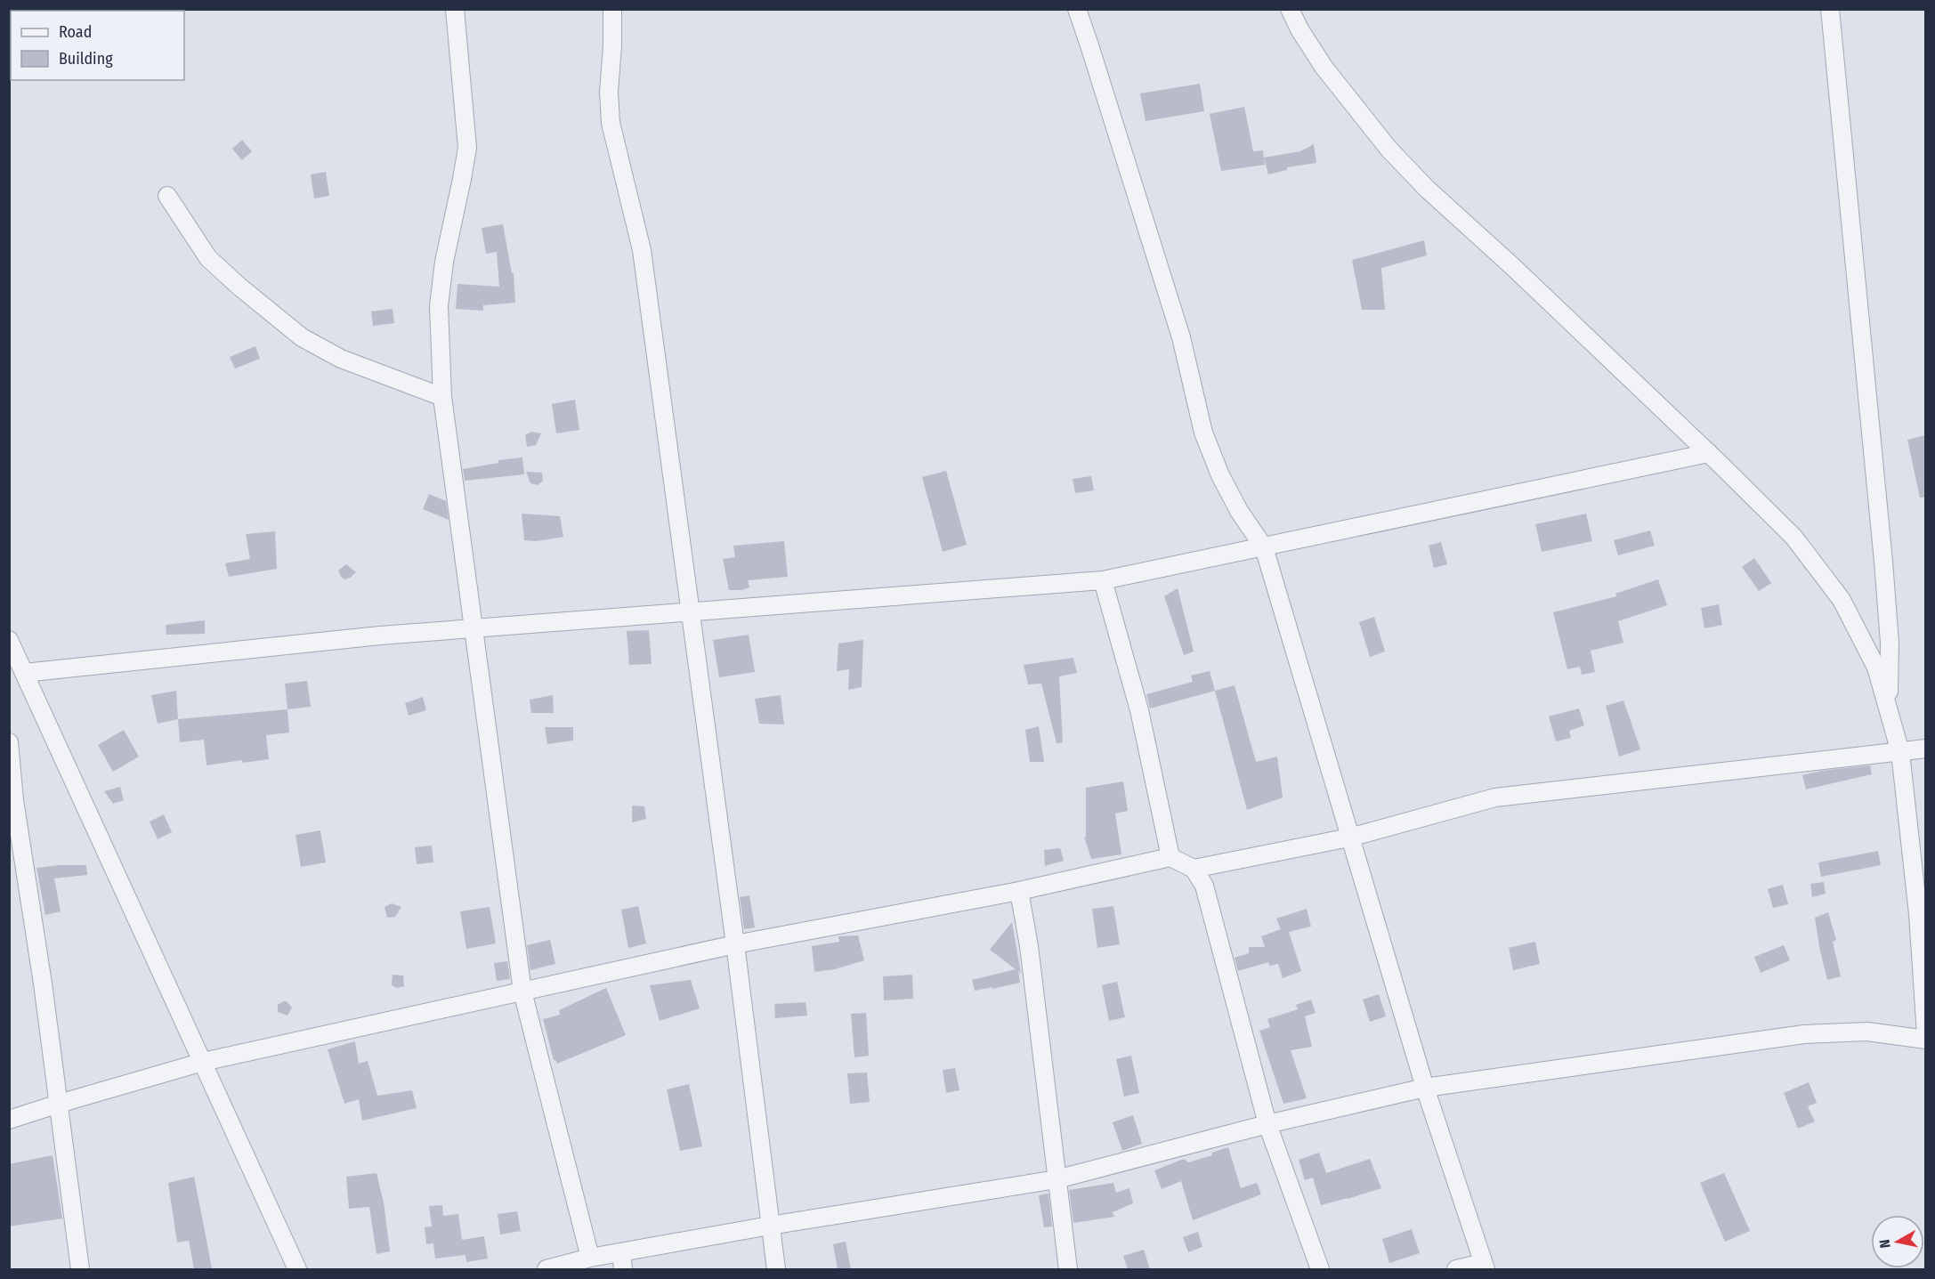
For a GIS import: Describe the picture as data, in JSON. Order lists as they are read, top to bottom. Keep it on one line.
{"legend":["Road","Building"],"north":"left"}
